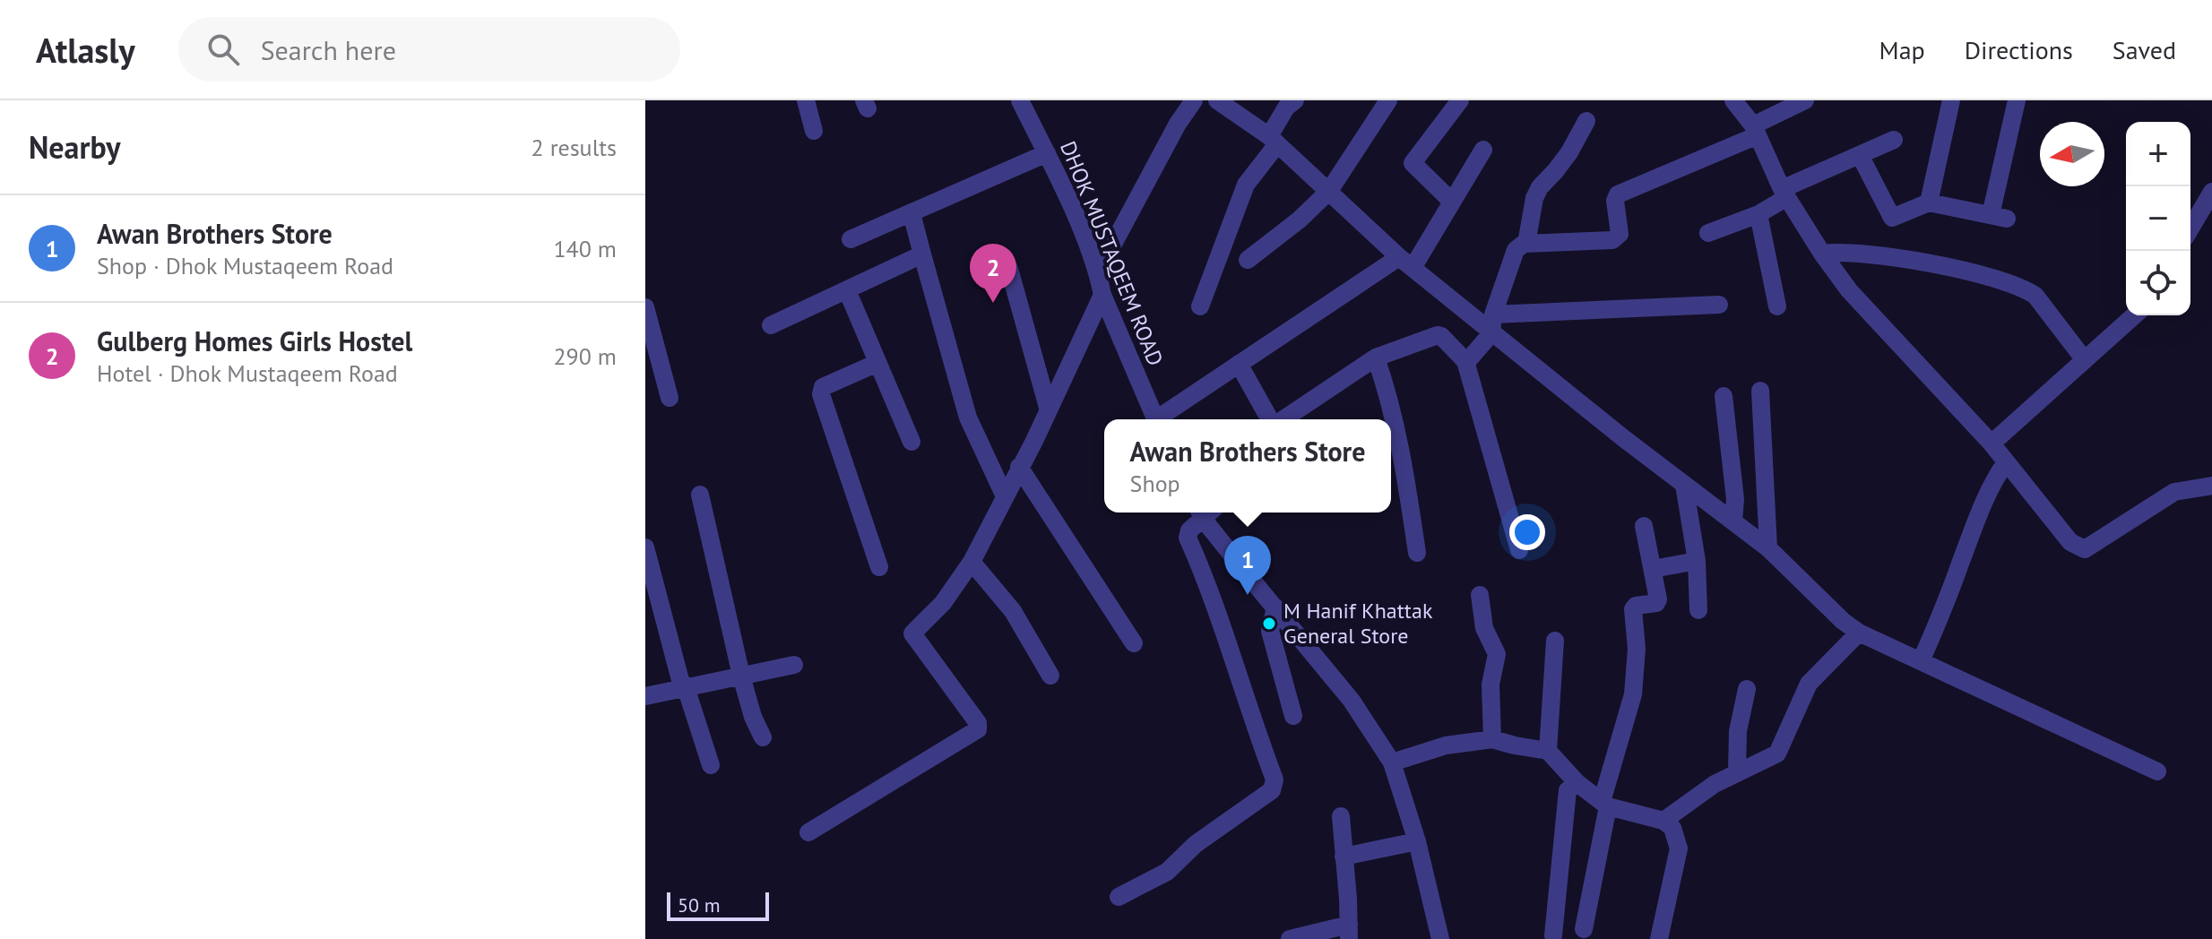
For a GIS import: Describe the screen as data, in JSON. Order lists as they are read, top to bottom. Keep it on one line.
{"streets":{"street":["DHOK MUSTAQEEM ROAD"]},"places":["M Hanif Khattak General Store"],"scale_bar":"50 m","north":"left","page":{"header":"Atlasly","search":"Search here","nav":["Map","Directions","Saved"],"heading":["Nearby","2 results"],"map_buttons":["+","−"],"list":[{"mark":"1","name":"Awan Brothers Store","note":"Shop · Dhok Mustaqeem Road","value":"140 m"},{"mark":"2","name":"Gulberg Homes Girls Hostel","note":"Hotel · Dhok Mustaqeem Road","value":"290 m"}],"pins":["2","1"],"popup":["Awan Brothers Store","Shop"],"scale":"50 m"}}
